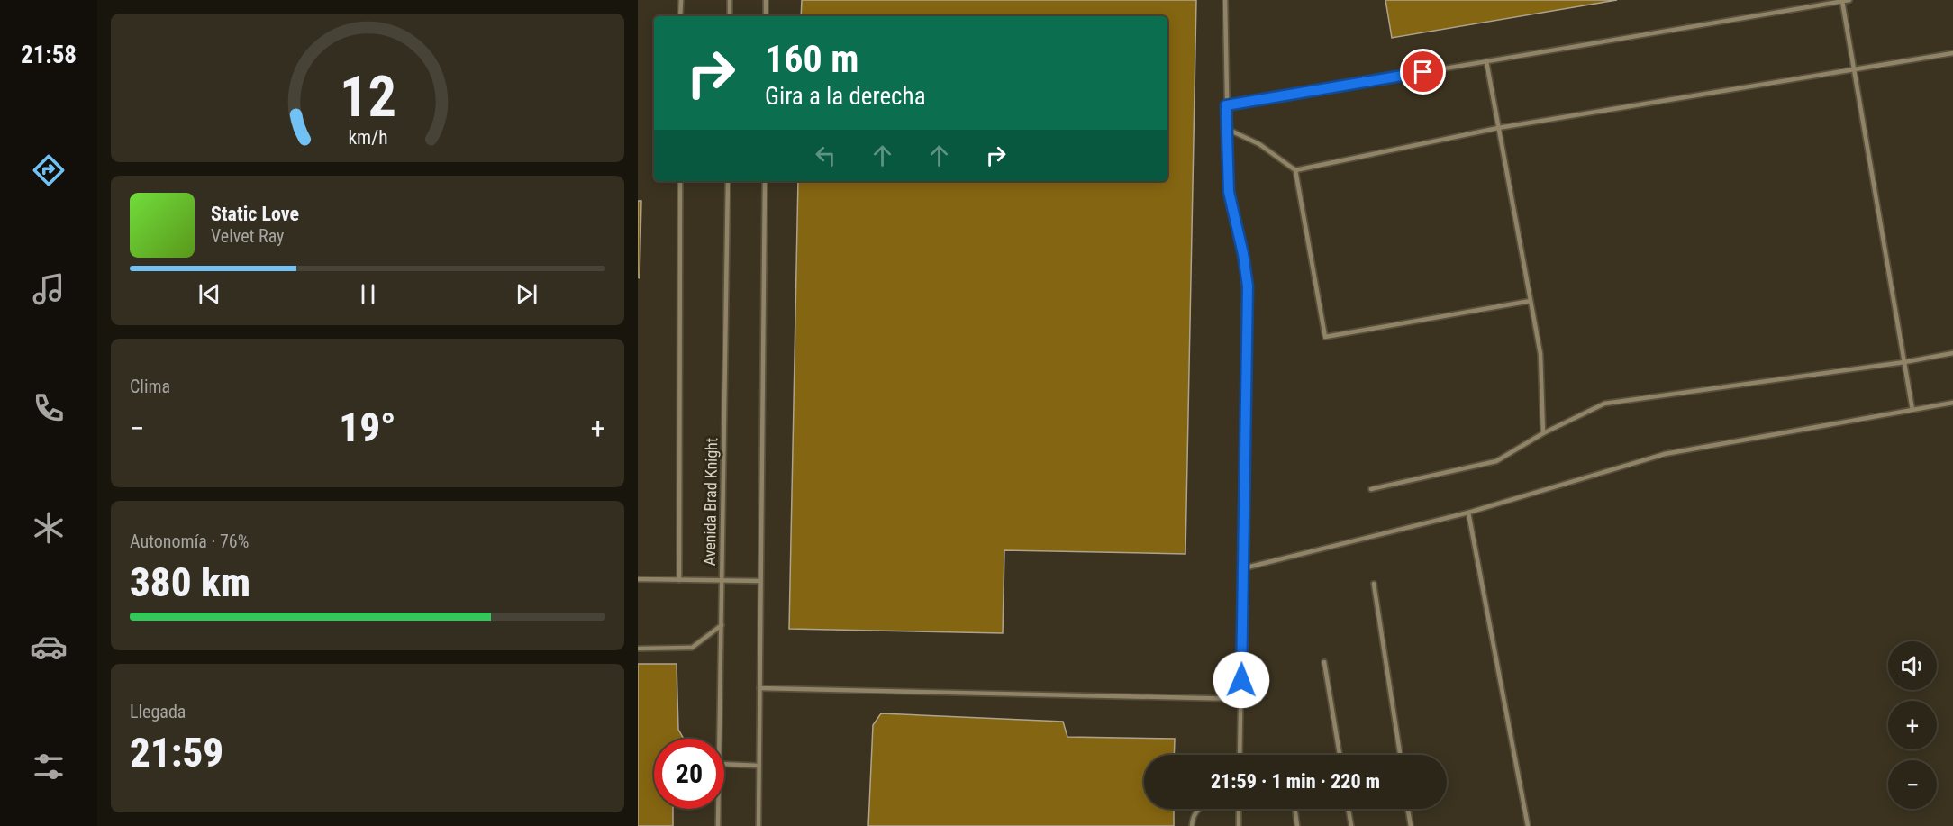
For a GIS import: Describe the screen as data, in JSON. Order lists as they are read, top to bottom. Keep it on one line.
{"streets":{"lane":["Avenida Brad Knight"]},"page":{"tabs":"21:58","turn":["160 m","Gira a la derecha"],"song":["Static Love","Velvet Ray"],"tile":["Clima",["Autonomía · 76%","380 km"],["Llegada","21:59"]],"heat":["−","19°","+"],"map_buttons":["+","−"],"limit":"20","trip":"21:59 · 1 min · 220 m","gauge":["12","km/h"]}}
